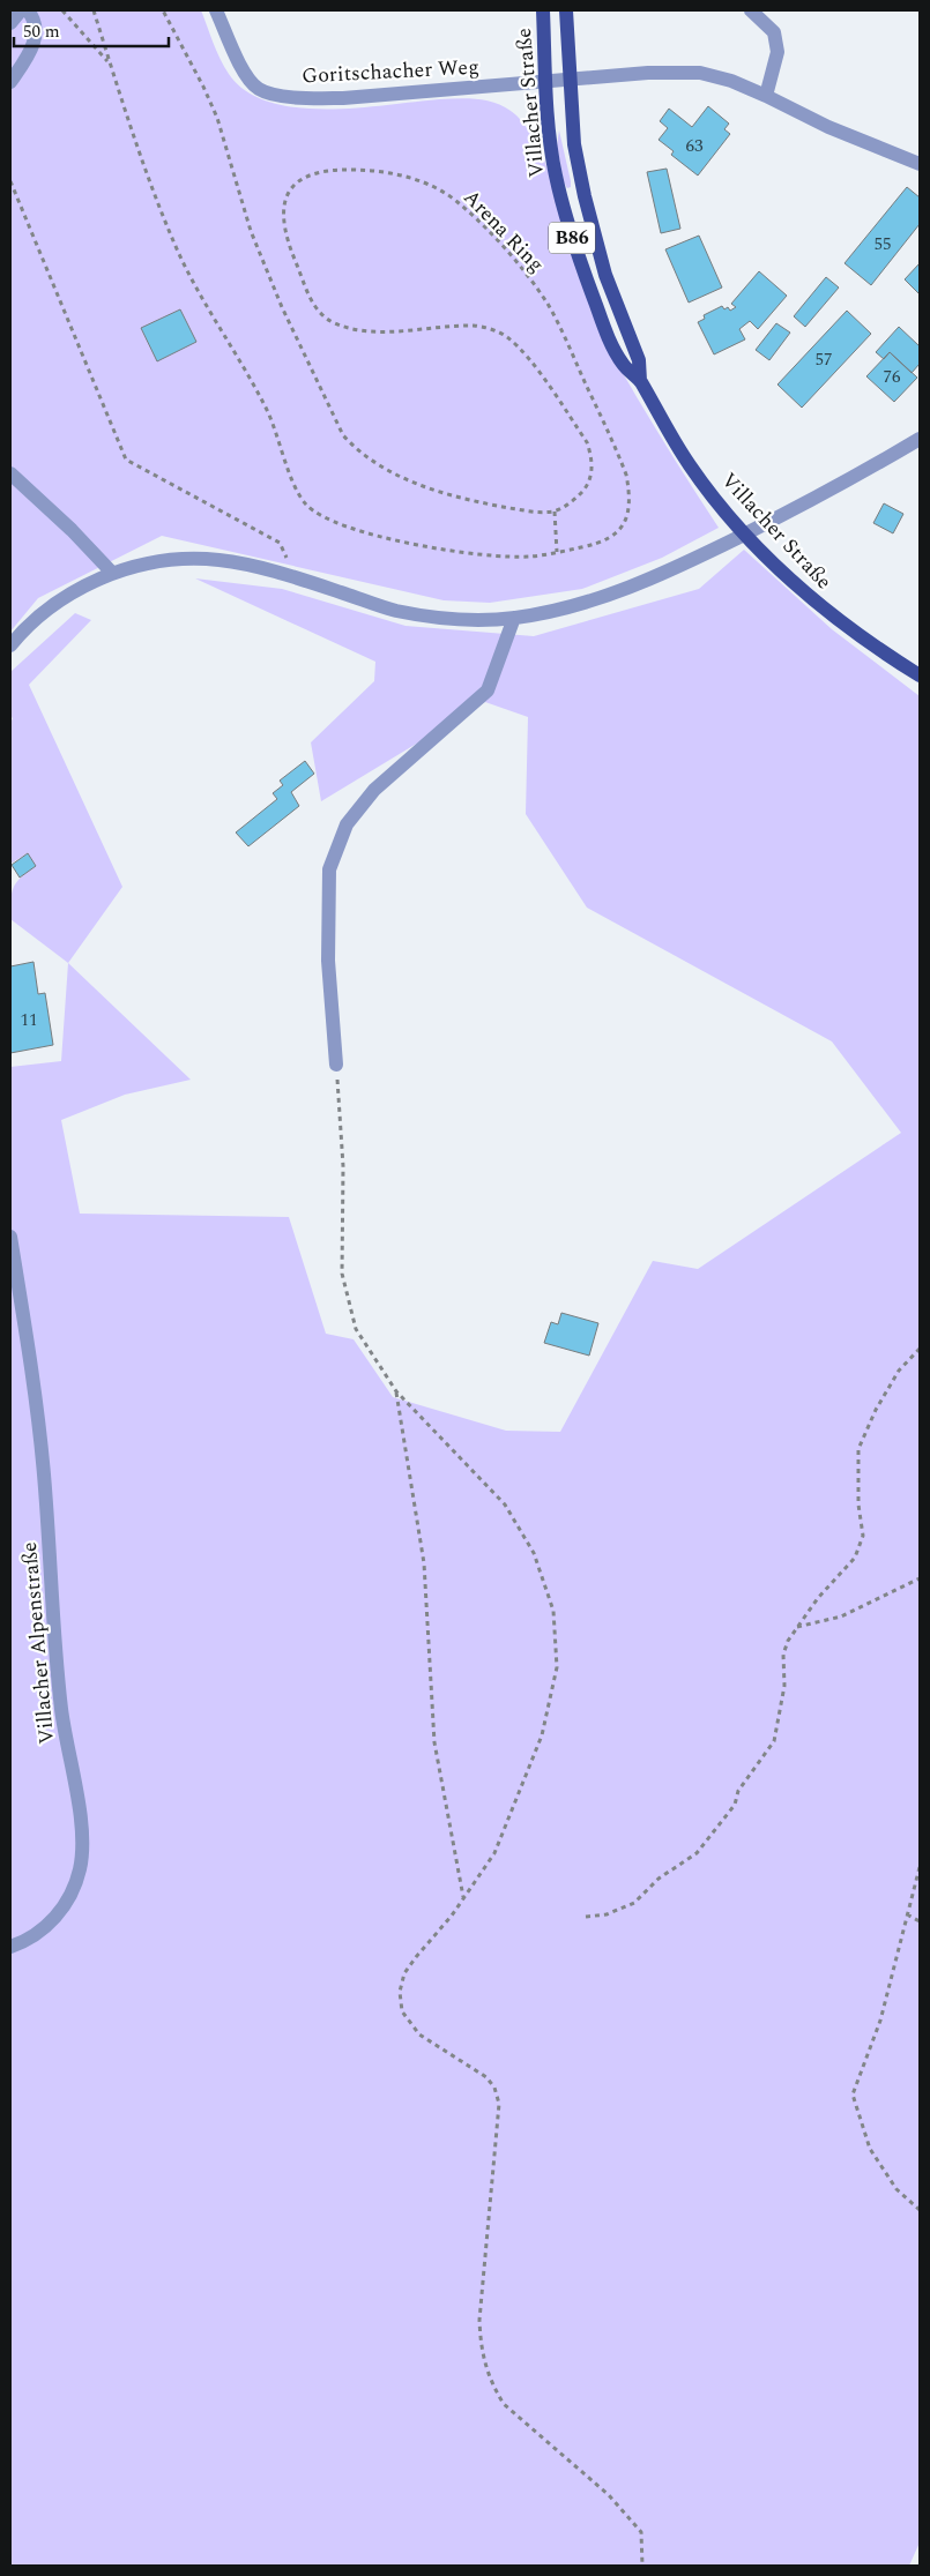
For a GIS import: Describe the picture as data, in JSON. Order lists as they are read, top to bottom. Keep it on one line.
{"streets":{"main road":["Villacher Straße","B86"],"street":["Goritschacher Weg","Villacher Alpenstraße"],"path":["Arena Ring"]},"crossings":[["Goritschacher Weg","Villacher Straße"]],"house_numbers":["63","55","57","76","11"],"scale_bar":"50 m"}
